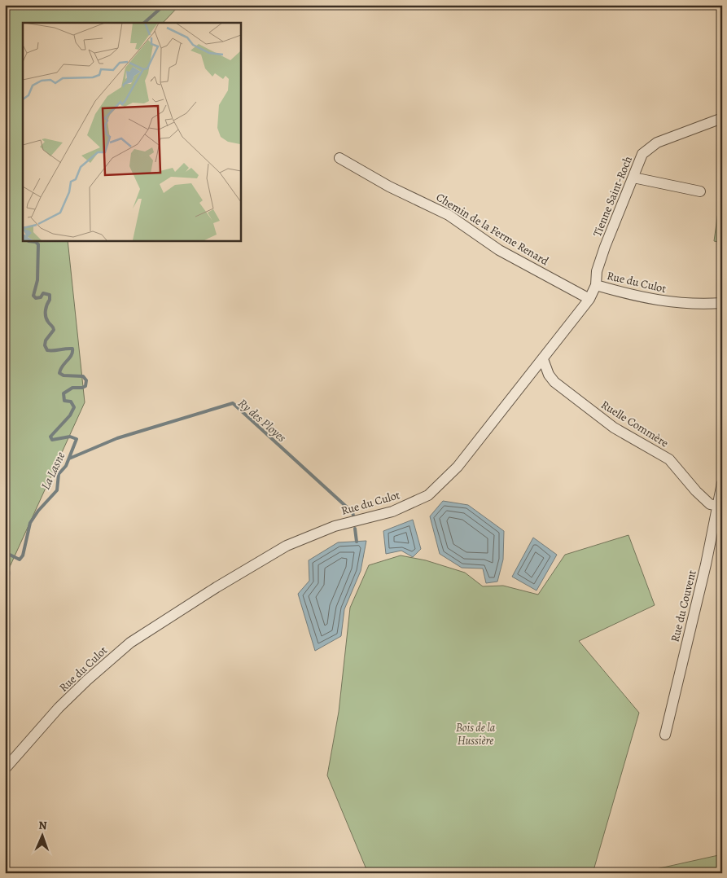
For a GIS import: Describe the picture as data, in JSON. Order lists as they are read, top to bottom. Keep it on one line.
{"streets":{"street":["Tienne Saint-Roch","Chemin de la Ferme Renard","Rue du Culot","Ruelle Commère","Rue du Couvent"]},"crossings":[["Tienne Saint-Roch","Rue du Culot"],["Chemin de la Ferme Renard","Rue du Culot"],["Rue du Culot","Ruelle Commère"],["Ruelle Commère","Rue du Couvent"]],"water":["Ry des Ployes","La Lasne"],"parks":["Bois de la Hussière"],"north":"top"}
